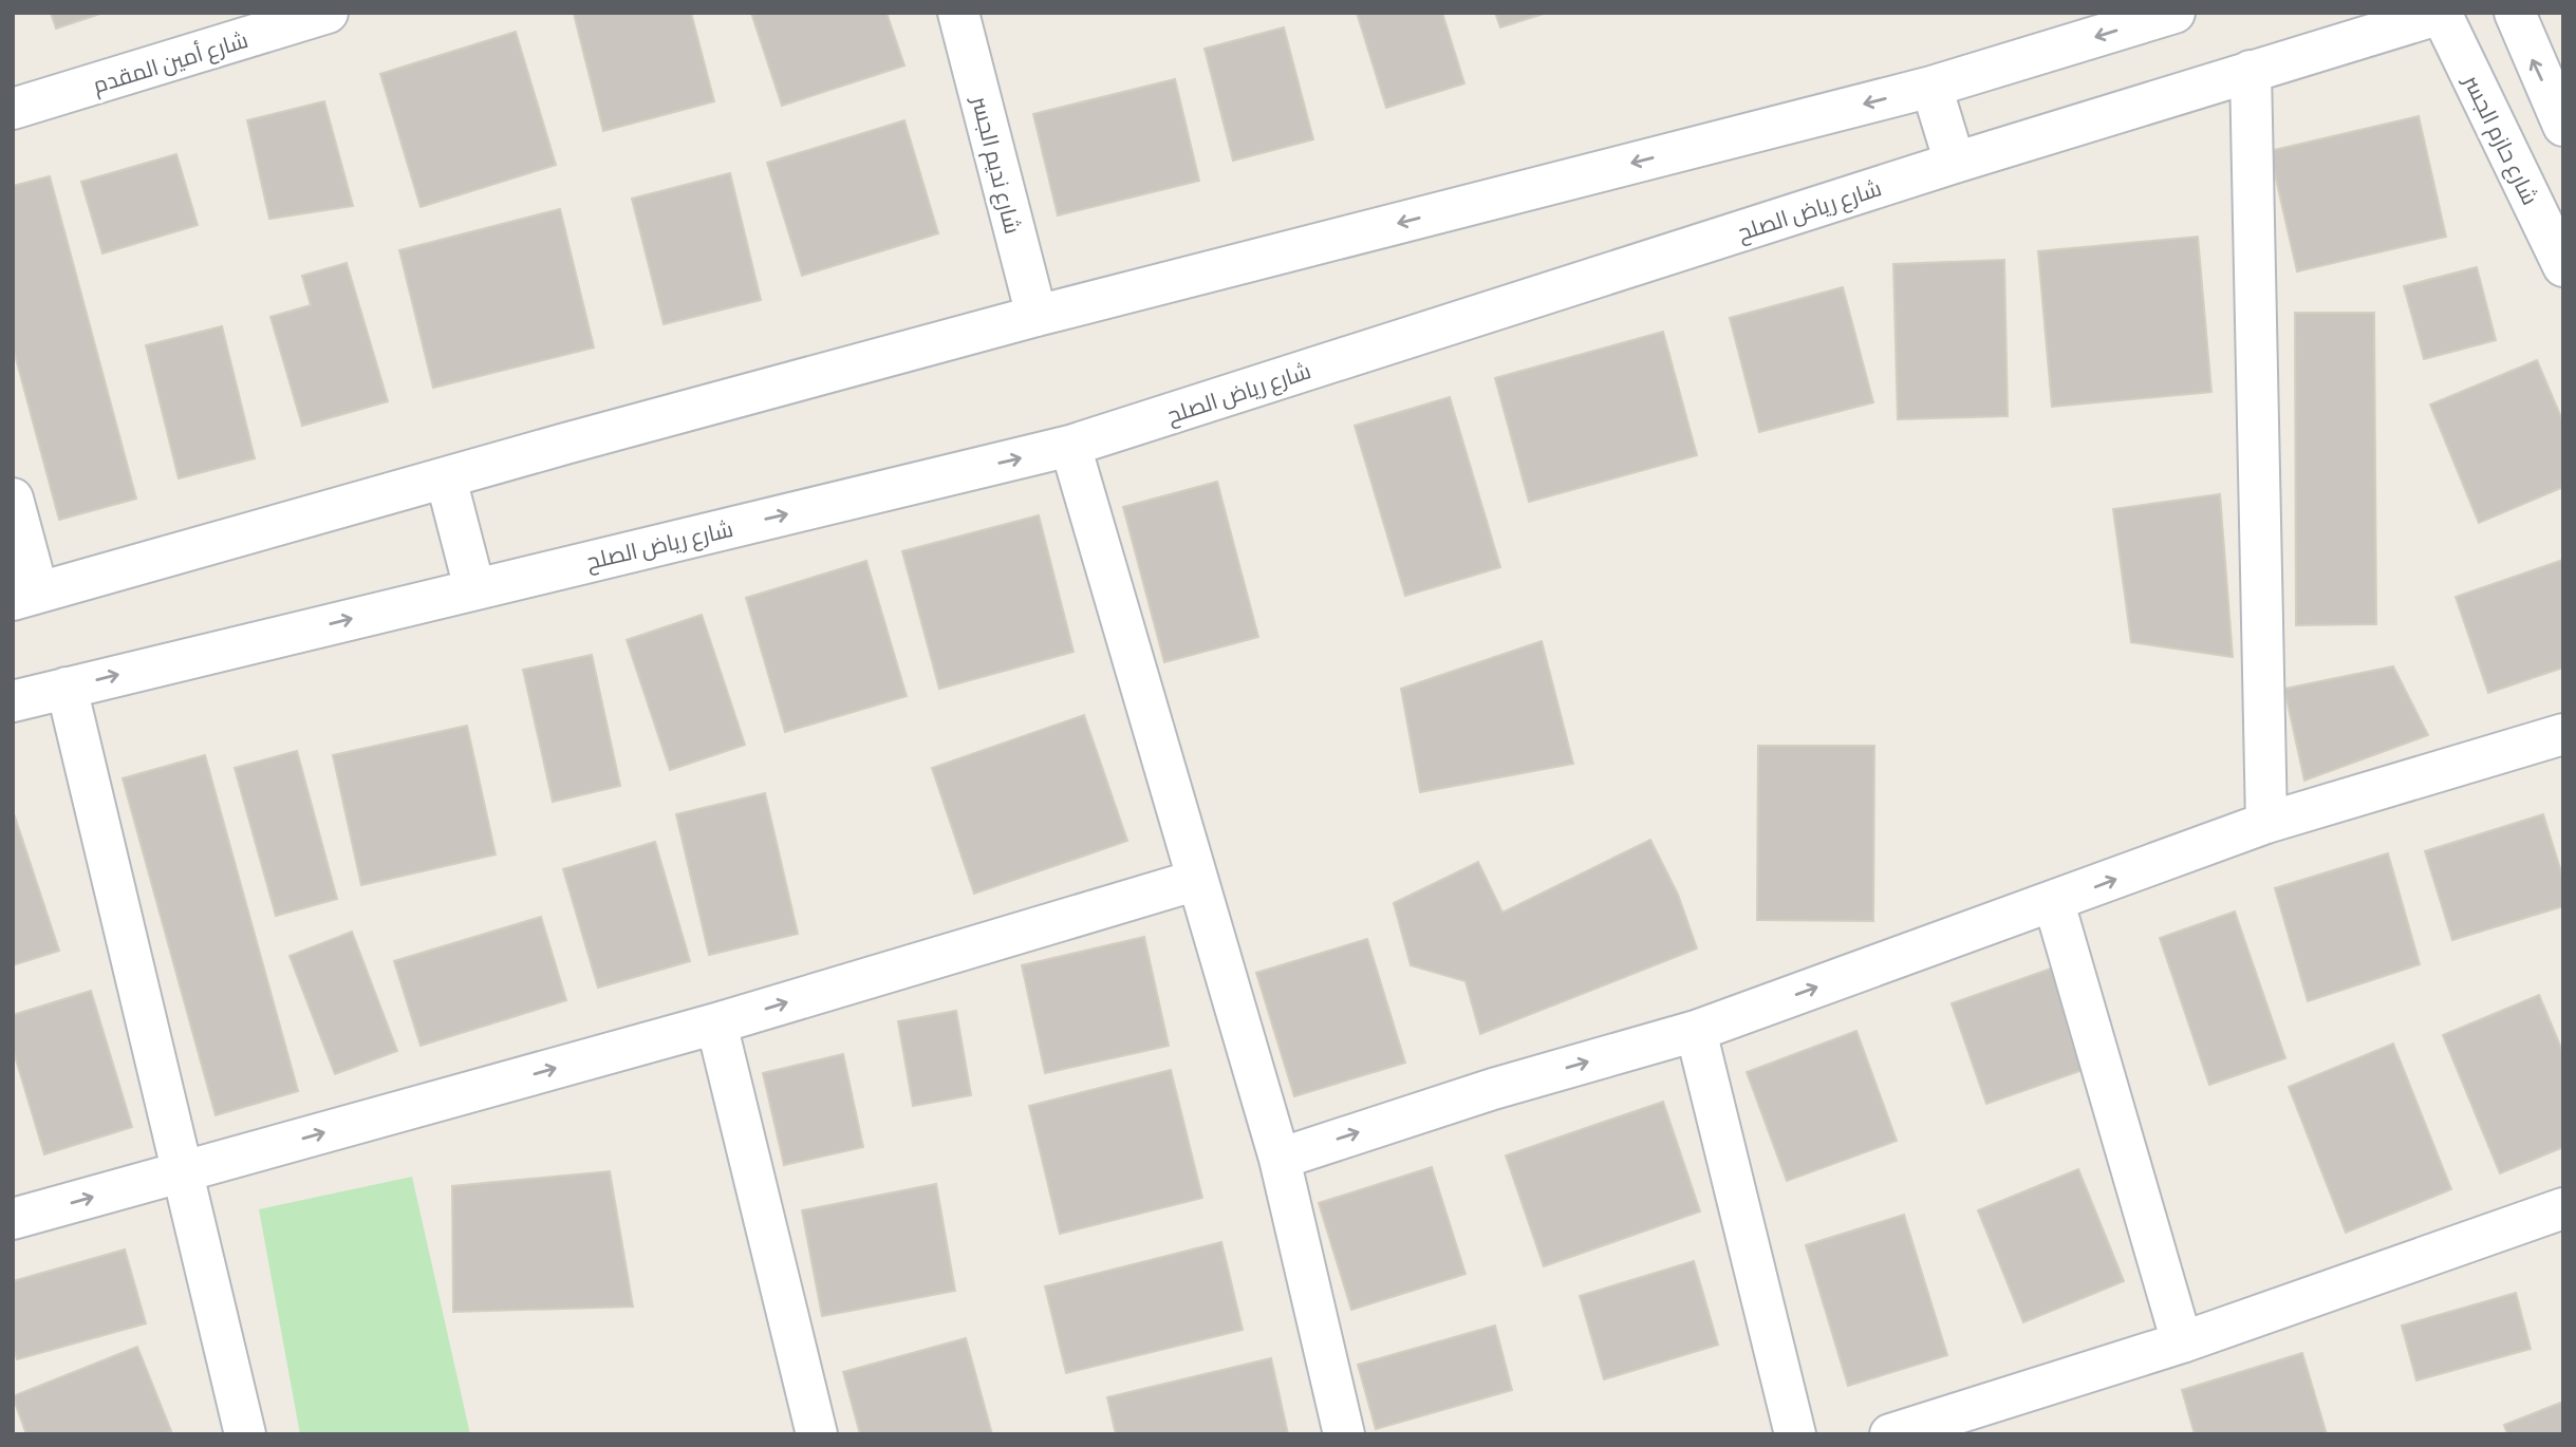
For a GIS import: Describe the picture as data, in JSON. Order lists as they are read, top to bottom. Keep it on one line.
{"streets":{"street":["شارع أمين المقدم","شارع حازم الجسر","شارع نديم الجسر","شارع رياض الصلح"]},"crossings":[["شارع حازم الجسر","شارع رياض الصلح"]]}
